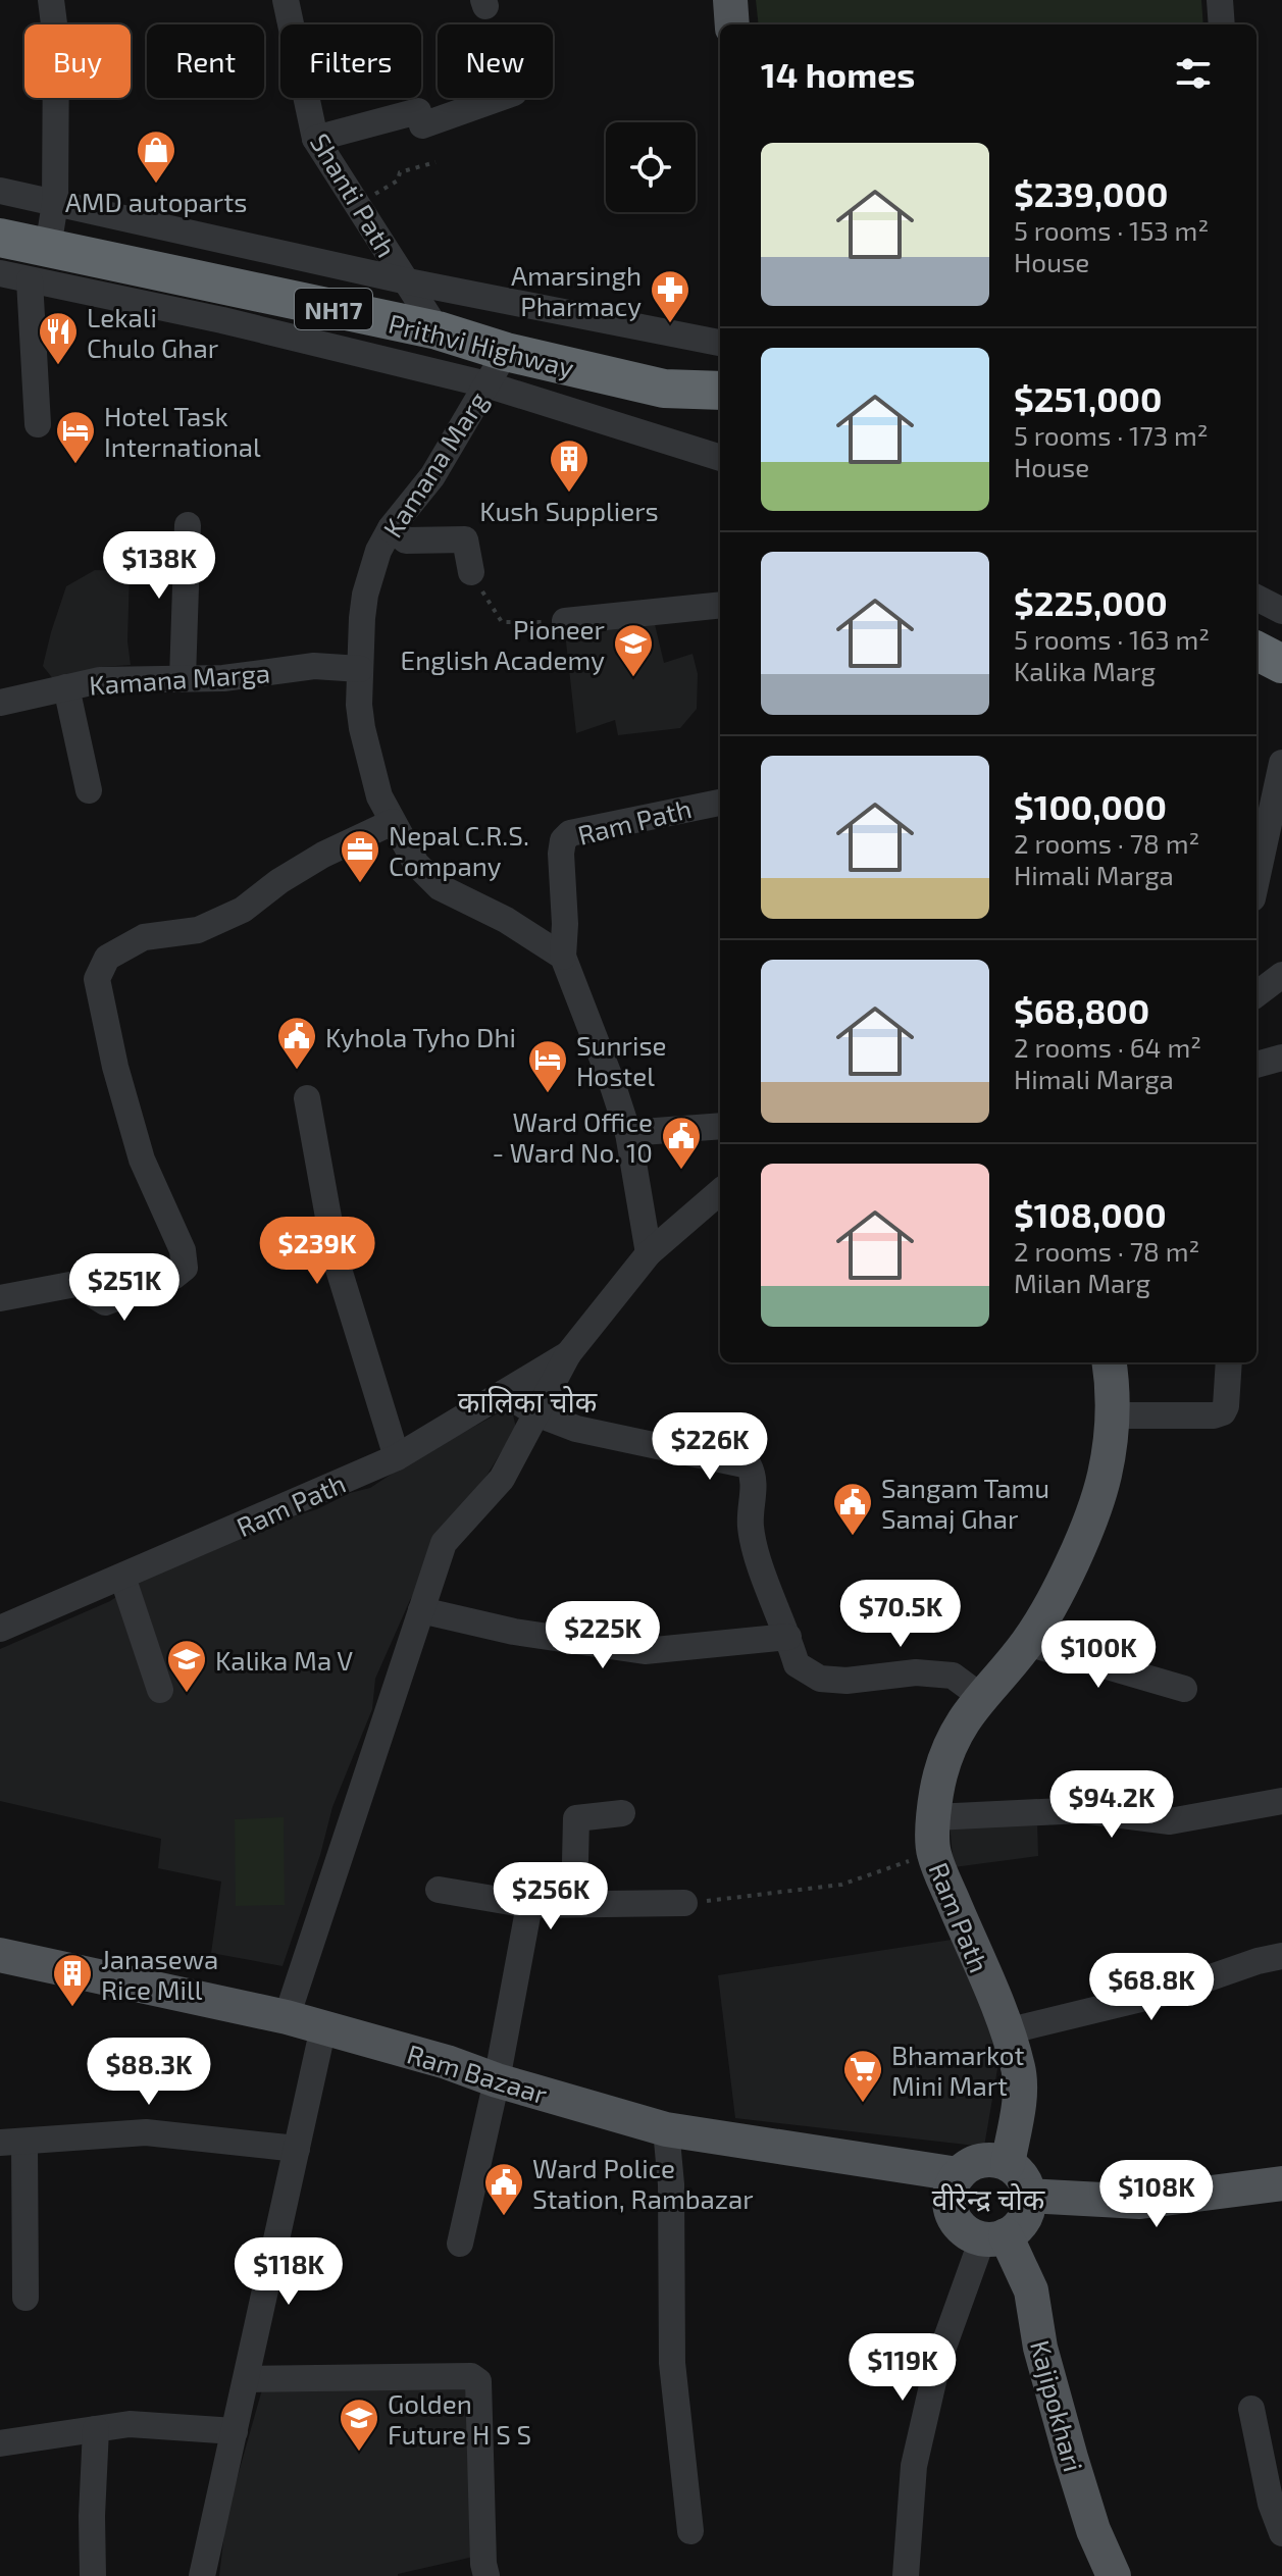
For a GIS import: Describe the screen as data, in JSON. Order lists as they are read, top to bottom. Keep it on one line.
{"streets":{"highway":["NH17","Prithvi Highway"],"main road":["Ram Path","Ram Bazaar","Kajipokhari"],"street":["Shanti Path","Kamana Marg","Kamana Marga"]},"crossings":[["Shanti Path","Prithvi Highway"],["Prithvi Highway","Kamana Marg"],["Kamana Marg","Kamana Marga"],["Kamana Marg","Ram Path"],["Ram Path","Ram Bazaar"],["Ram Path","Kajipokhari"],["Ram Bazaar","Kajipokhari"]],"districts":["कालिका चोक","वीरेन्द्र चोक"],"places":{"shop":["AMD autoparts"],"pharmacy":["Amarsingh Pharmacy"],"restaurant":["Lekali Chulo Ghar"],"hotel":["Hotel Task International","Sunrise Hostel"],"building":["Kush Suppliers","Janasewa Rice Mill"],"school or university":["Pioneer English Academy","Kalika Ma V","Golden Future H S S"],"office":["Nepal C.R.S. Company"],"public building":["Kyhola Tyho Dhi","Ward Office - Ward No. 10","Sangam Tamu Samaj Ghar","Ward Police Station, Rambazar"],"supermarket":["Bhamarkot Mini Mart"]},"page":{"chip":["Buy","Rent","Filters","New"],"heading":"14 homes","list":[{"name":"$239,000","note":"5 rooms · 153 m² · House"},{"name":"$251,000","note":"5 rooms · 173 m² · House"},{"name":"$225,000","note":"5 rooms · 163 m² · Kalika Marg"},{"name":"$100,000","note":"2 rooms · 78 m² · Himali Marga"},{"name":"$68,800","note":"2 rooms · 64 m² · Himali Marga"},{"name":"$108,000","note":"2 rooms · 78 m² · Milan Marg"}],"price":["$138K","$239K","$251K","$226K","$70.5K","$225K","$100K","$94.2K","$256K","$68.8K","$88.3K","$108K","$118K","$119K"]}}
